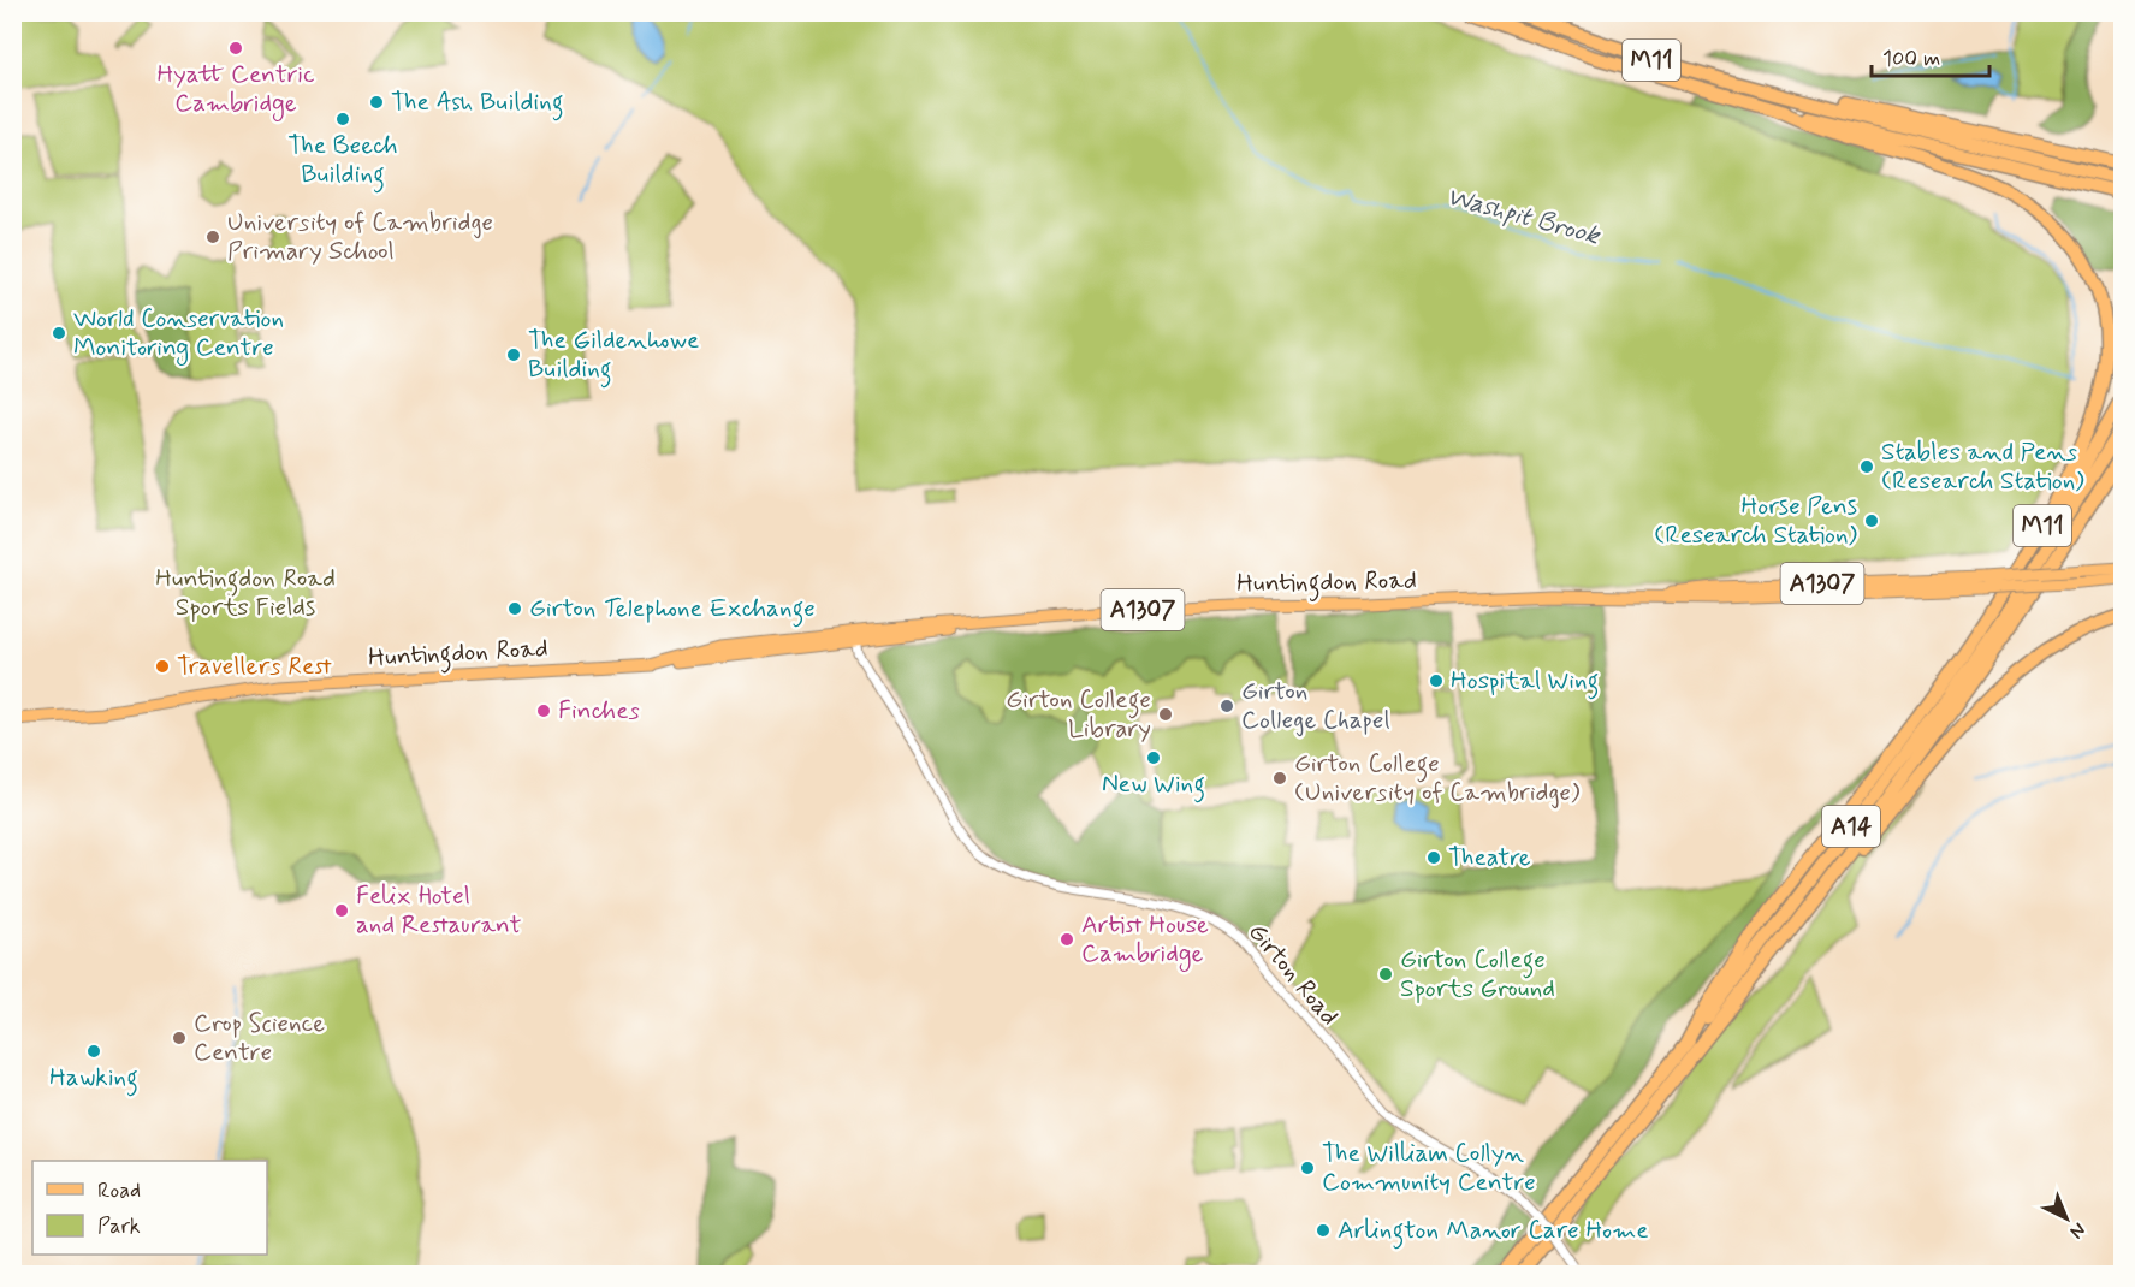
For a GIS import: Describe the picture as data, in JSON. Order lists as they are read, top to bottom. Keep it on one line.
{"streets":{"highway":["M11","A14"],"main road":["Huntingdon Road","A1307"],"street":["Girton Road"]},"crossings":[["M11","A14"],["Huntingdon Road","Girton Road"]],"water":["Washpit Brook"],"parks":["Huntingdon Road Sports Fields"],"places":["Hyatt Centric Cambridge","The Ash Building","The Beech Building","University of Cambridge Primary School","World Conservation Monitoring Centre","The Gildenhowe Building","Stables and Pens (Research Station)","Horse Pens (Research Station)","Girton Telephone Exchange","Travellers Rest","Hospital Wing","Girton College Chapel","Finches","Girton College Library","New Wing","Girton College (University of Cambridge)","Theatre","Felix Hotel and Restaurant","Artist House Cambridge","Girton College Sports Ground","Crop Science Centre","Hawking","The William Collyn Community Centre","Arlington Manor Care Home"],"legend":["Road","Park"],"scale_bar":"100 m","north":"bottom right"}
